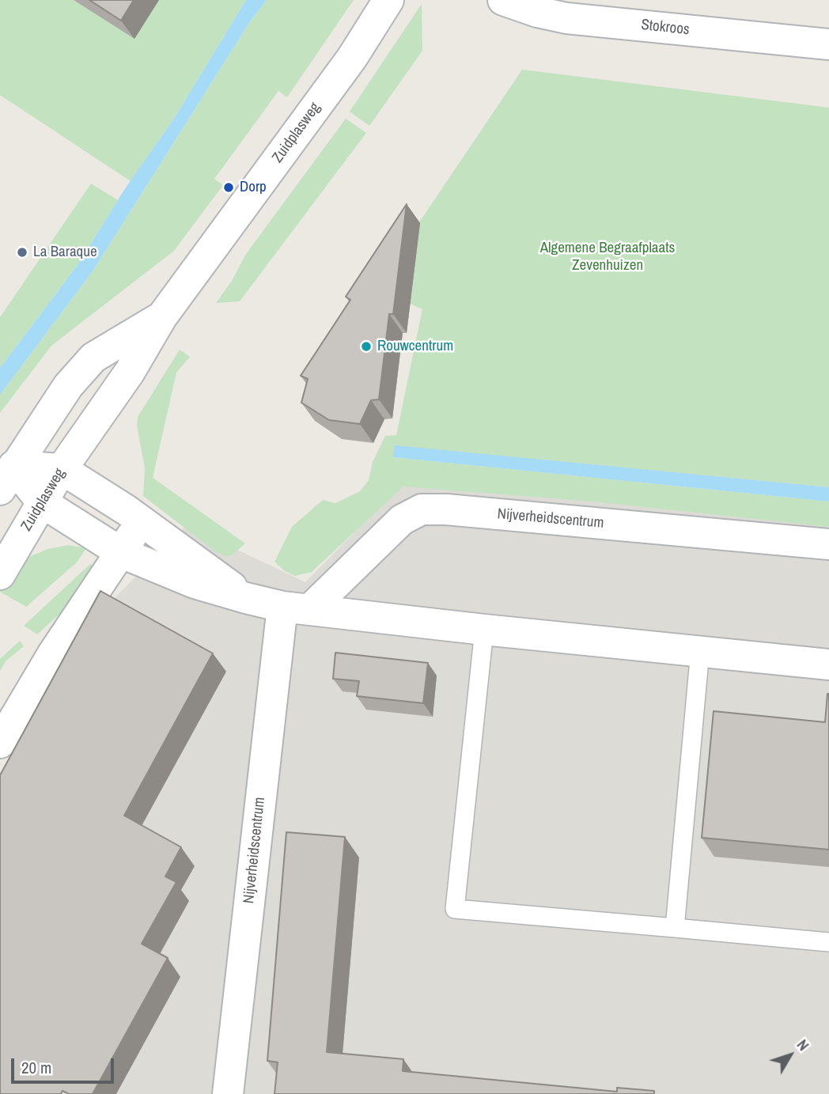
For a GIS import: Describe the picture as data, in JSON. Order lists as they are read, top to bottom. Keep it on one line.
{"streets":{"street":["Stokroos","Zuidplasweg","Nijverheidscentrum"]},"parks":["Algemene Begraafplaats Zevenhuizen"],"places":["Dorp","La Baraque","Rouwcentrum"],"scale_bar":"20 m","north":"top right"}
